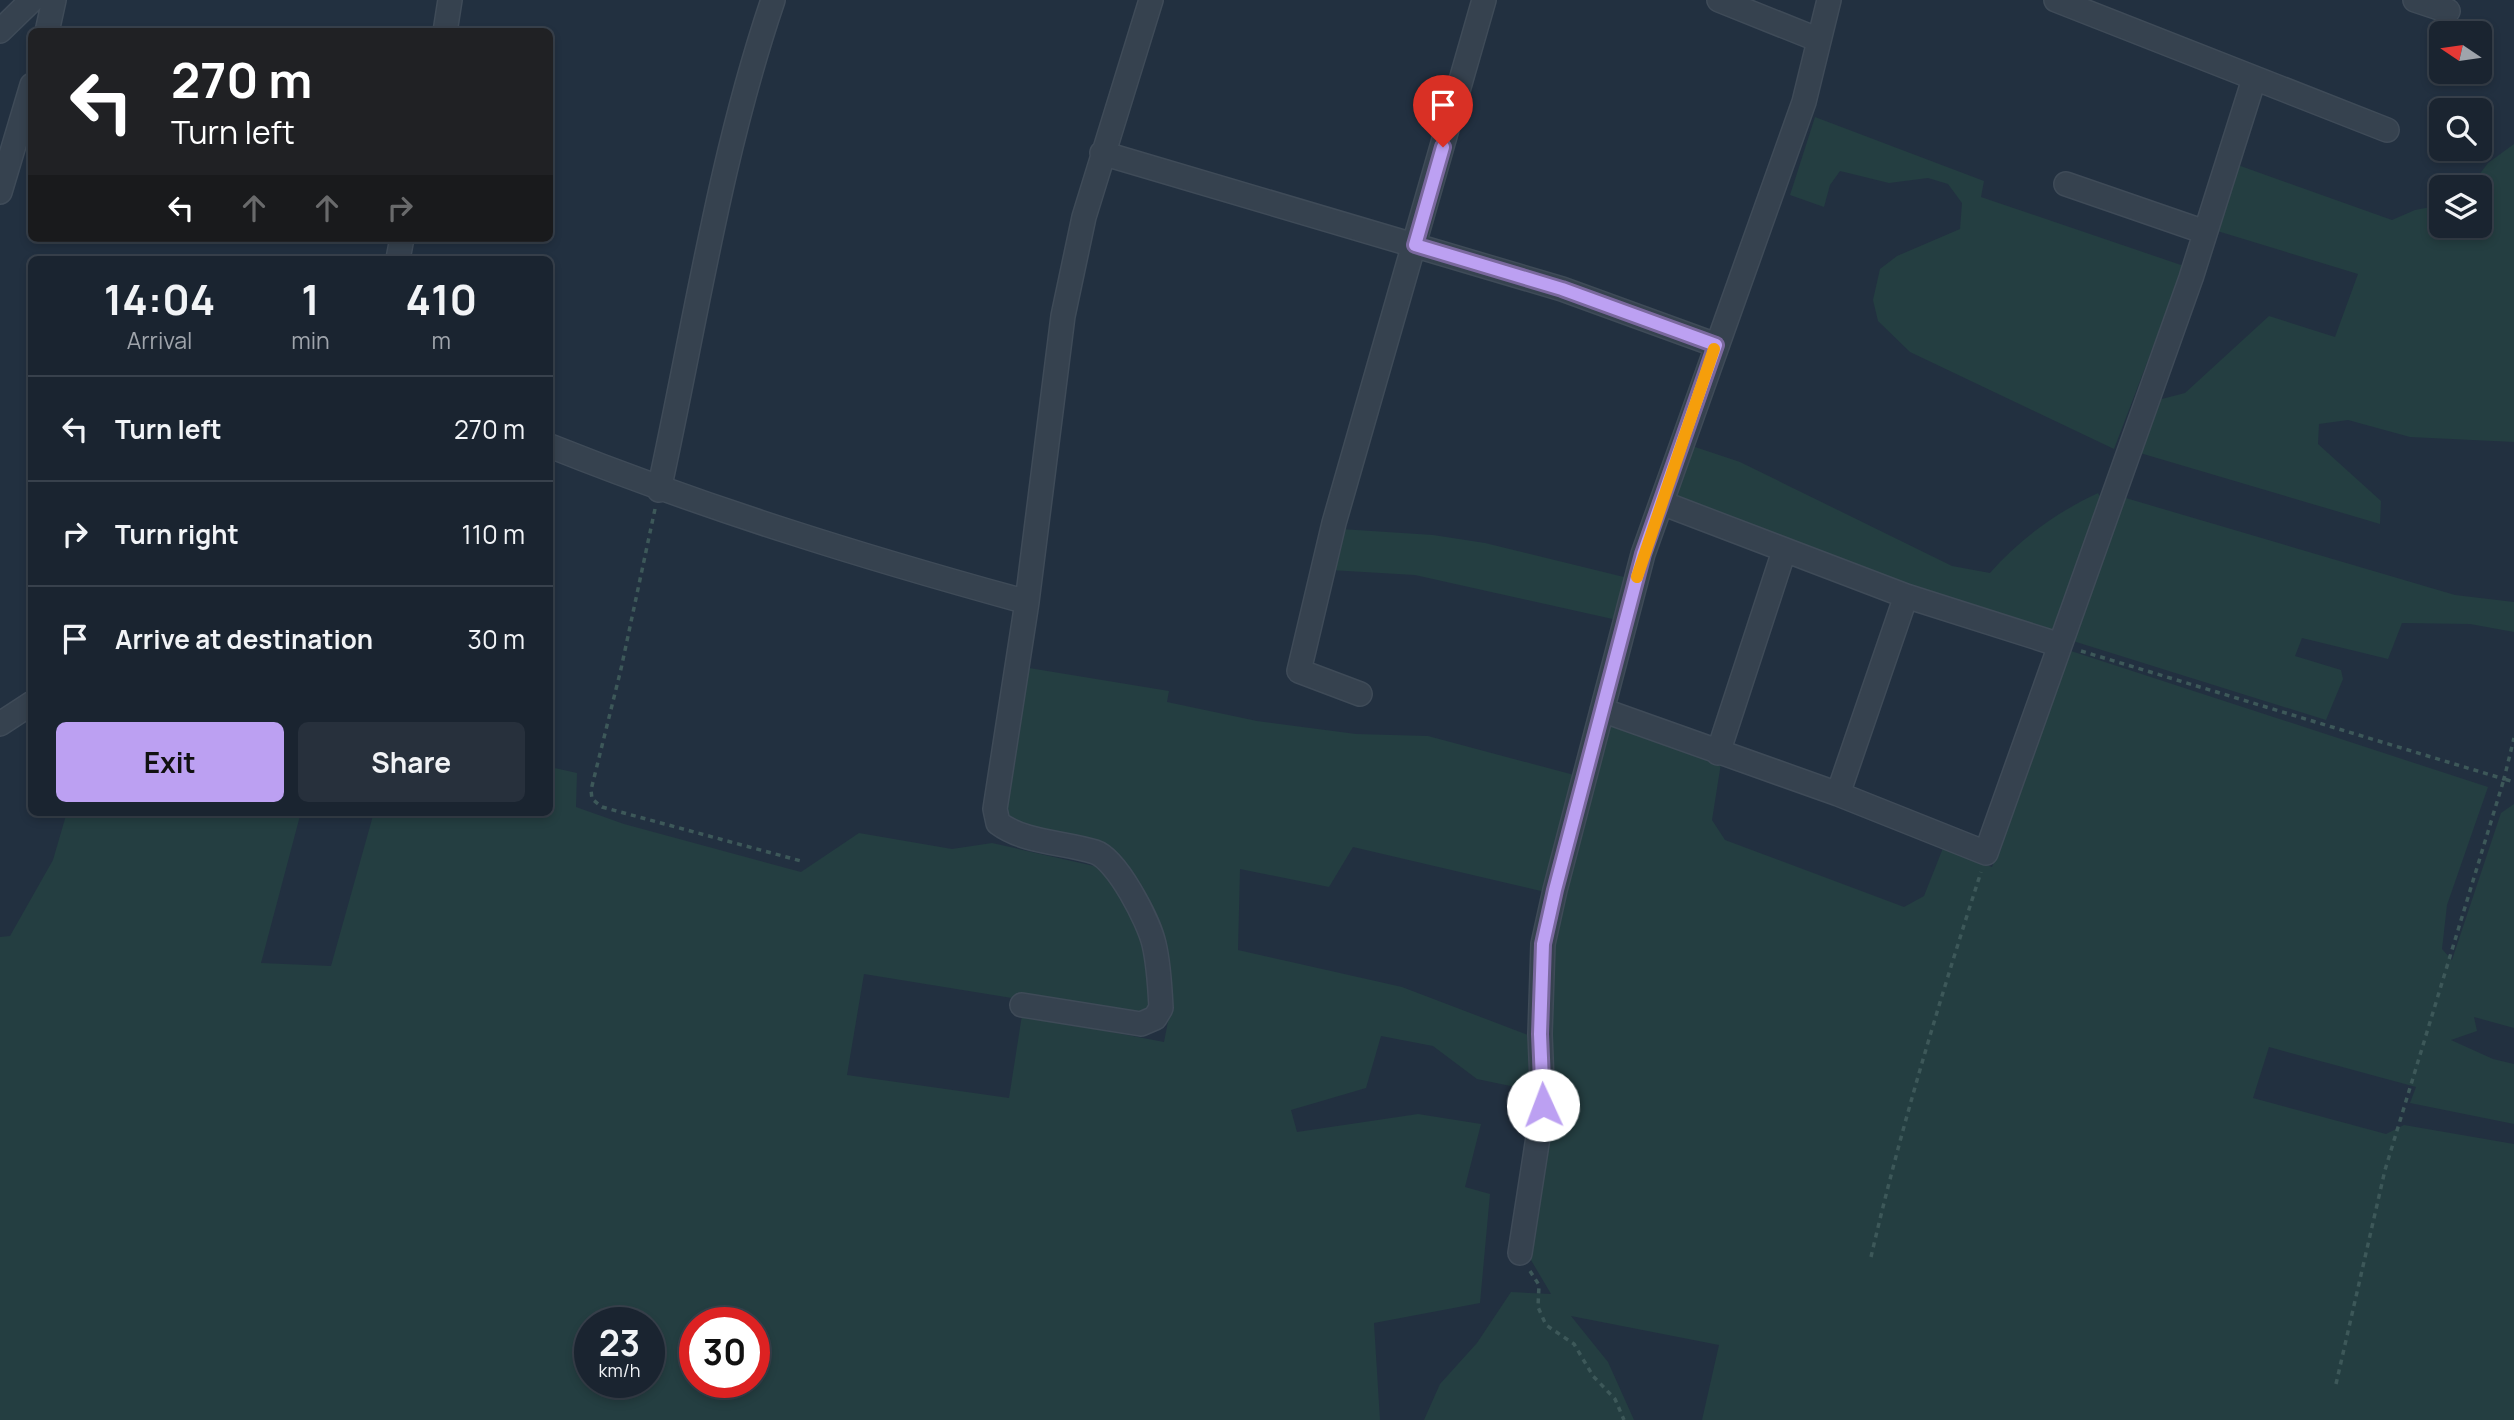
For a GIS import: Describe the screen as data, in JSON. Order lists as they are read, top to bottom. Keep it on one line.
{"north":"left","page":{"turn":["270 m","Turn left"],"eta":["14:04","Arrival","1","min","410","m"],"list":[{"name":"Turn left","value":"270 m"},{"name":"Turn right","value":"110 m"},{"name":"Arrive at destination","value":"30 m"}],"buttons":["Exit","Share"],"speed":"23 km/h","limit":"30"}}
